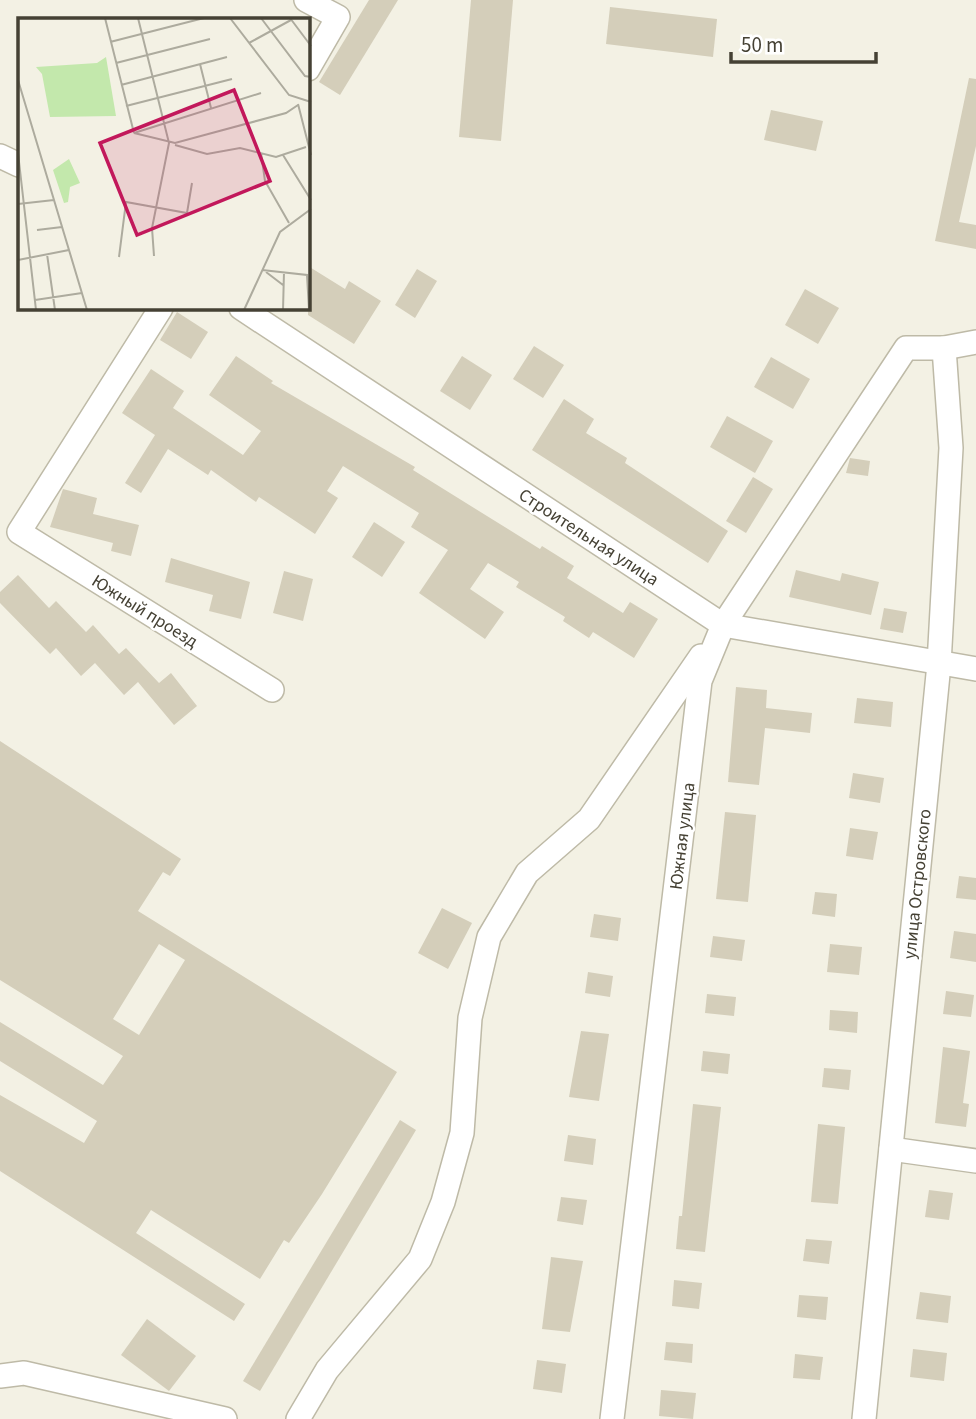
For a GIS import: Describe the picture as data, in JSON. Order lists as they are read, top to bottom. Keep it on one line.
{"streets":{"street":["Строительная улица","Южный проезд","Южная улица","улица Островского"]},"crossings":[["Строительная улица","Южная улица"],["Строительная улица","улица Островского"],["Южная улица","улица Островского"]],"scale_bar":"50 m"}
